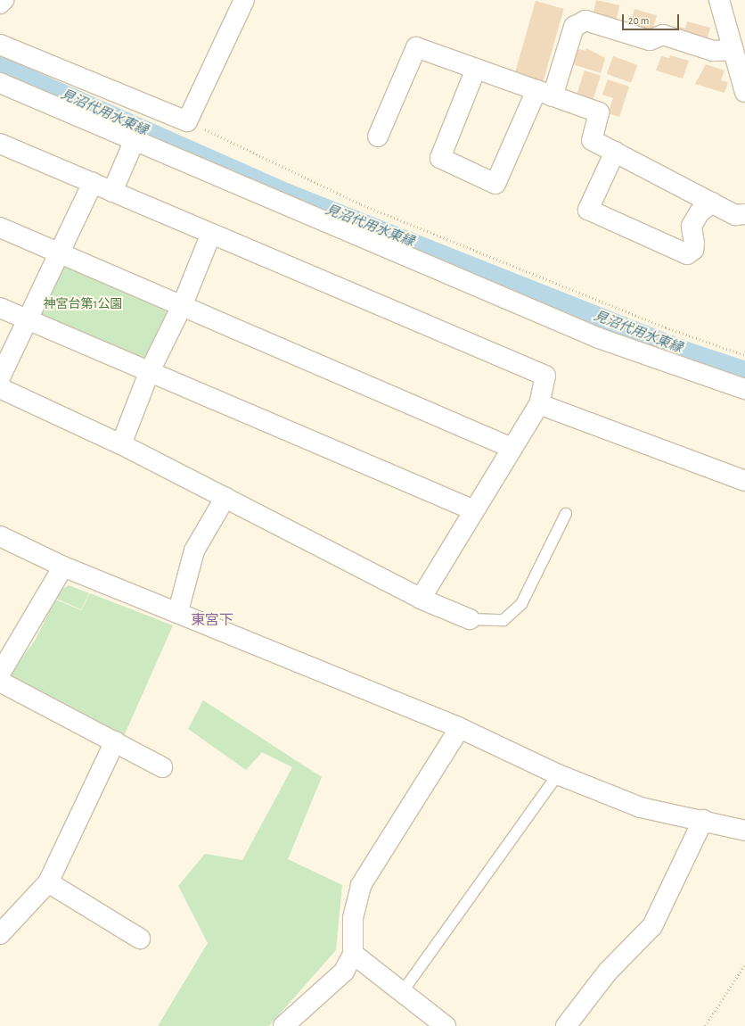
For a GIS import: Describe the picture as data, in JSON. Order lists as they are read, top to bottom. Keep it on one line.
{"districts":["東宮下"],"water":["見沼代用水東縁"],"parks":["神宮台第1公園"],"scale_bar":"20 m"}
